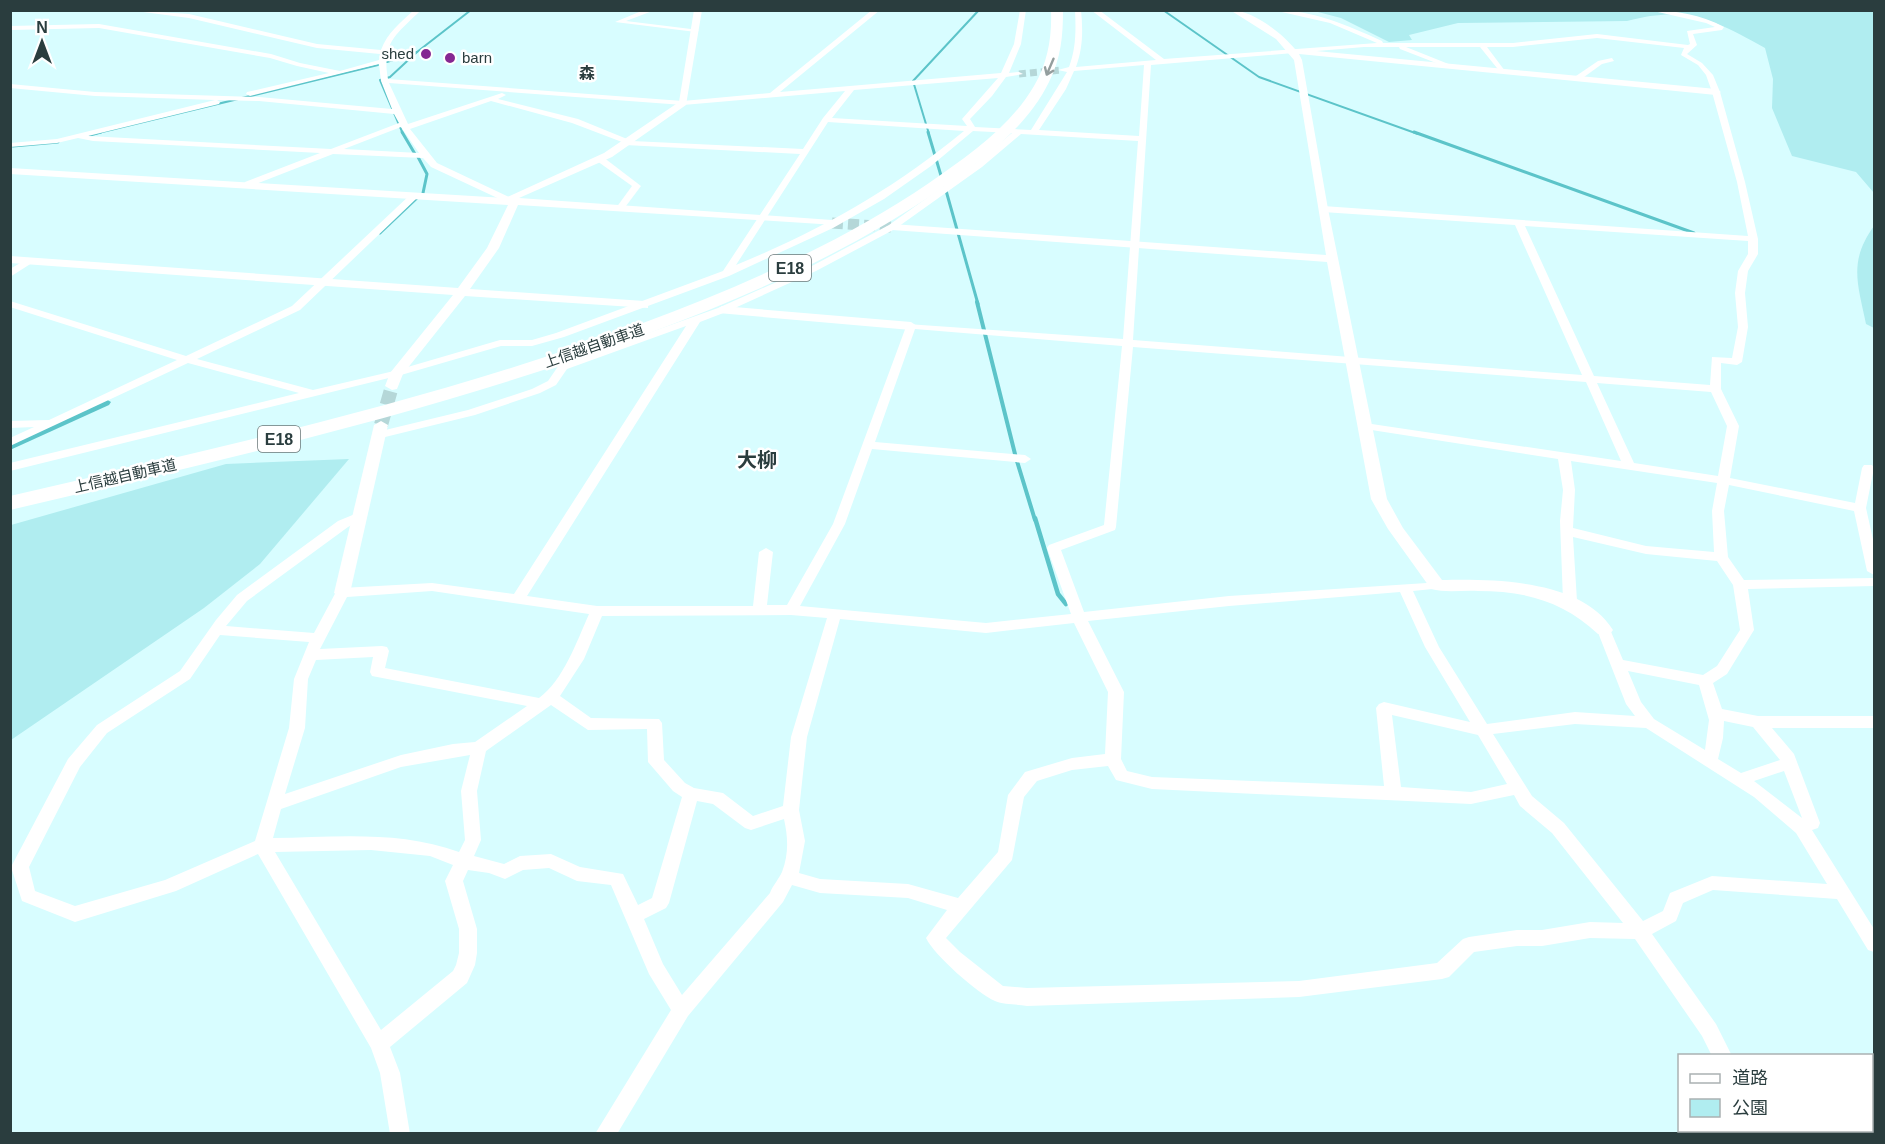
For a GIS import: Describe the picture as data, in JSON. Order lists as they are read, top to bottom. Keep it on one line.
{"streets":{"highway":["E18","上信越自動車道"]},"districts":["森","大柳"],"places":["shed","barn"],"legend":["道路","公園"],"north":"top"}
